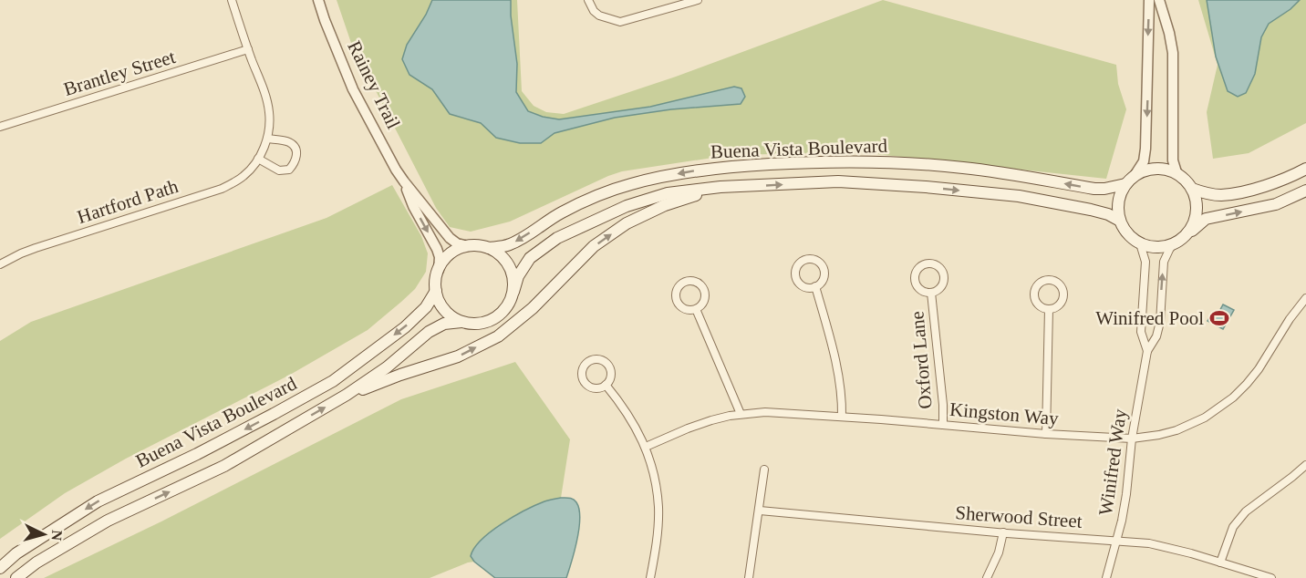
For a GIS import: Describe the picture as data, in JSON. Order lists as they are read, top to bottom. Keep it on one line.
{"streets":{"main road":["Buena Vista Boulevard"],"street":["Brantley Street","Rainey Trail","Hartford Path","Oxford Lane","Kingston Way","Winifred Way","Sherwood Street"]},"crossings":[["Brantley Street","Hartford Path"],["Rainey Trail","Buena Vista Boulevard"],["Oxford Lane","Kingston Way"],["Kingston Way","Winifred Way"],["Winifred Way","Sherwood Street"]],"places":{"sports":["Winifred Pool"]},"north":"right"}
